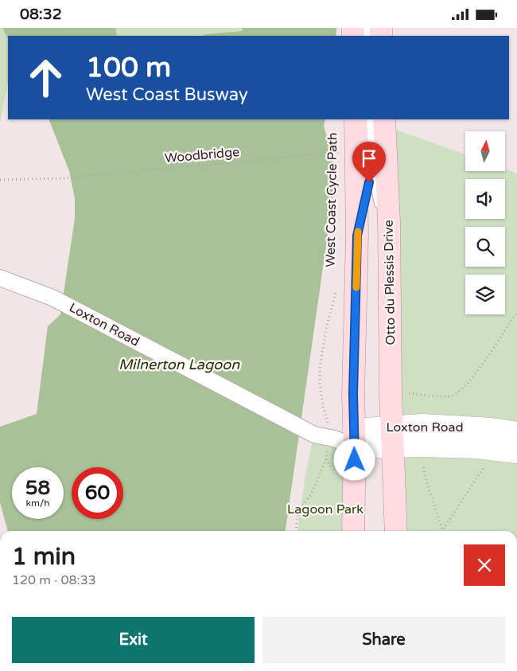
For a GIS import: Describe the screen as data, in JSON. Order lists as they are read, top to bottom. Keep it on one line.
{"streets":{"main road":["Otto du Plessis Drive"],"street":["Loxton Road"],"path":["Woodbridge"]},"crossings":[["Otto du Plessis Drive","Loxton Road"]],"water":["Milnerton Lagoon"],"parks":["Lagoon Park"],"north":"top","page":{"status":"08:32","turn":["100 m","West Coast Busway"],"speed":"58 km/h","limit":"60","heading":["1 min","120 m · 08:33"],"buttons":["Exit","Share"]}}
